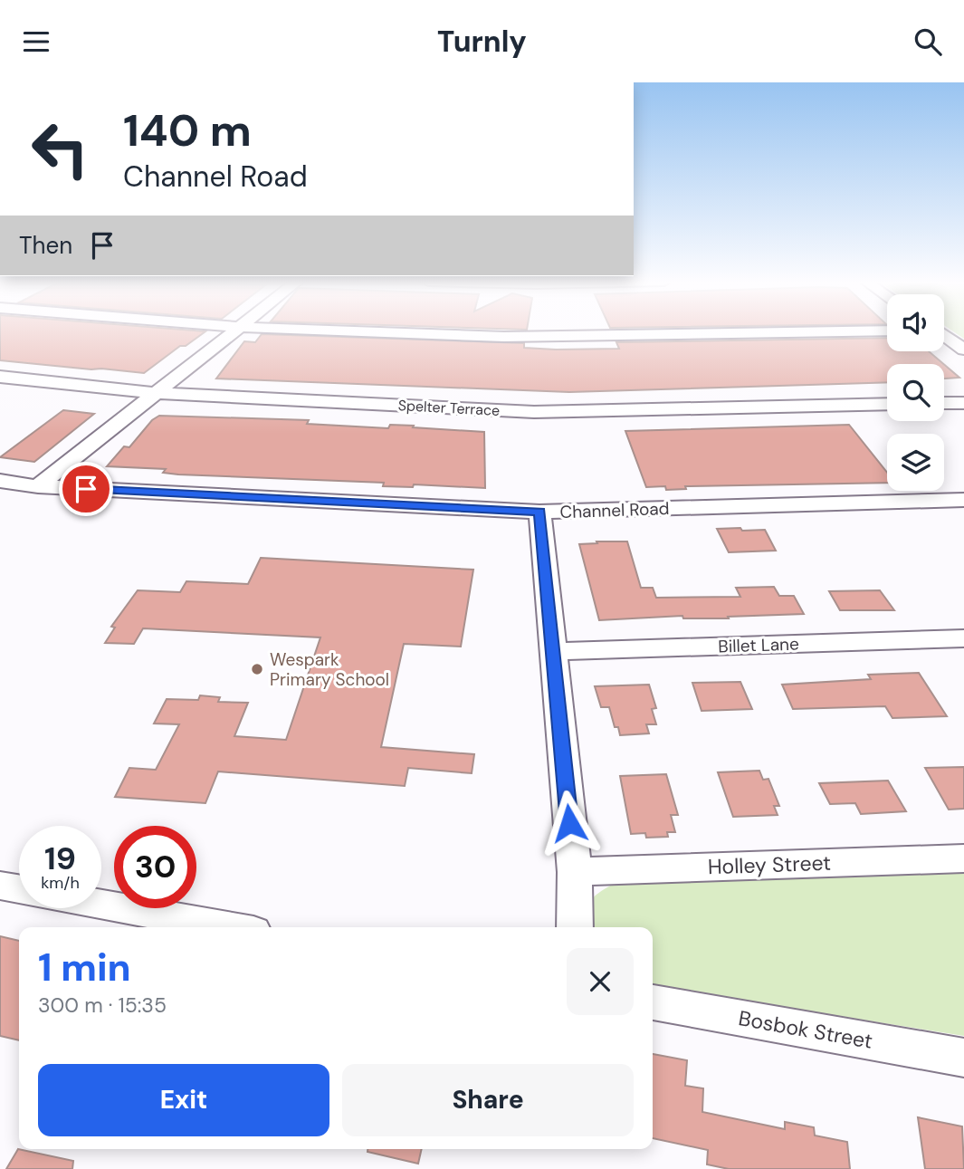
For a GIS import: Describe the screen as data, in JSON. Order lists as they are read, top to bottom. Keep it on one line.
{"streets":{"street":["Spelter Terrace","Channel Road","Billet Lane","Holley Street","Bosbok Street"]},"places":["Wespark Primary School"],"page":{"header":"Turnly","turn":["140 m","Channel Road"],"then":"Then","speed":"19 km/h","limit":"30","heading":["1 min","300 m · 15:35"],"buttons":["Exit","Share"]}}
